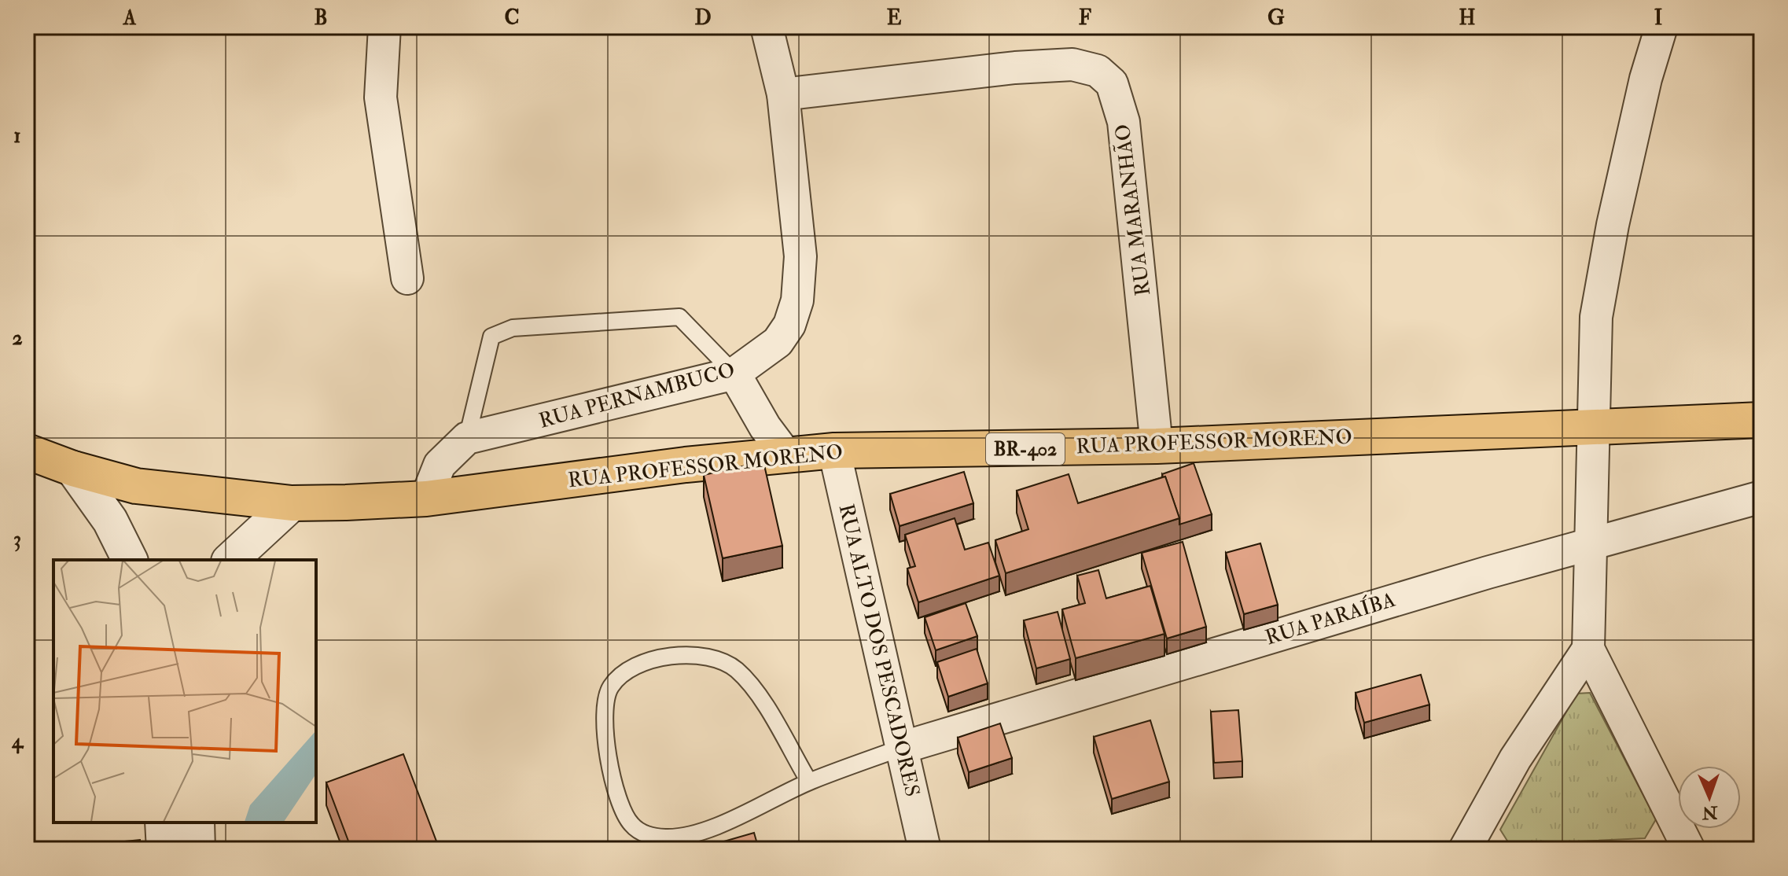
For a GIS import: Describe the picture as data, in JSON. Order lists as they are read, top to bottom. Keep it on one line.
{"streets":{"highway":["RUA PROFESSOR MORENO","BR-402"],"street":["RUA MARANHÃO","RUA PERNAMBUCO","RUA PARAÍBA","RUA ALTO DOS PESCADORES"]},"crossings":[["RUA MARANHÃO","RUA PERNAMBUCO"],["RUA MARANHÃO","RUA PROFESSOR MORENO"],["RUA PROFESSOR MORENO","BR-402"],["RUA PROFESSOR MORENO","RUA ALTO DOS PESCADORES"],["RUA PARAÍBA","RUA ALTO DOS PESCADORES"]],"north":"bottom","grid":{"columns":["A","B","C","D","E","F","G","H","I"],"rows":["1","2","3","4"]}}
